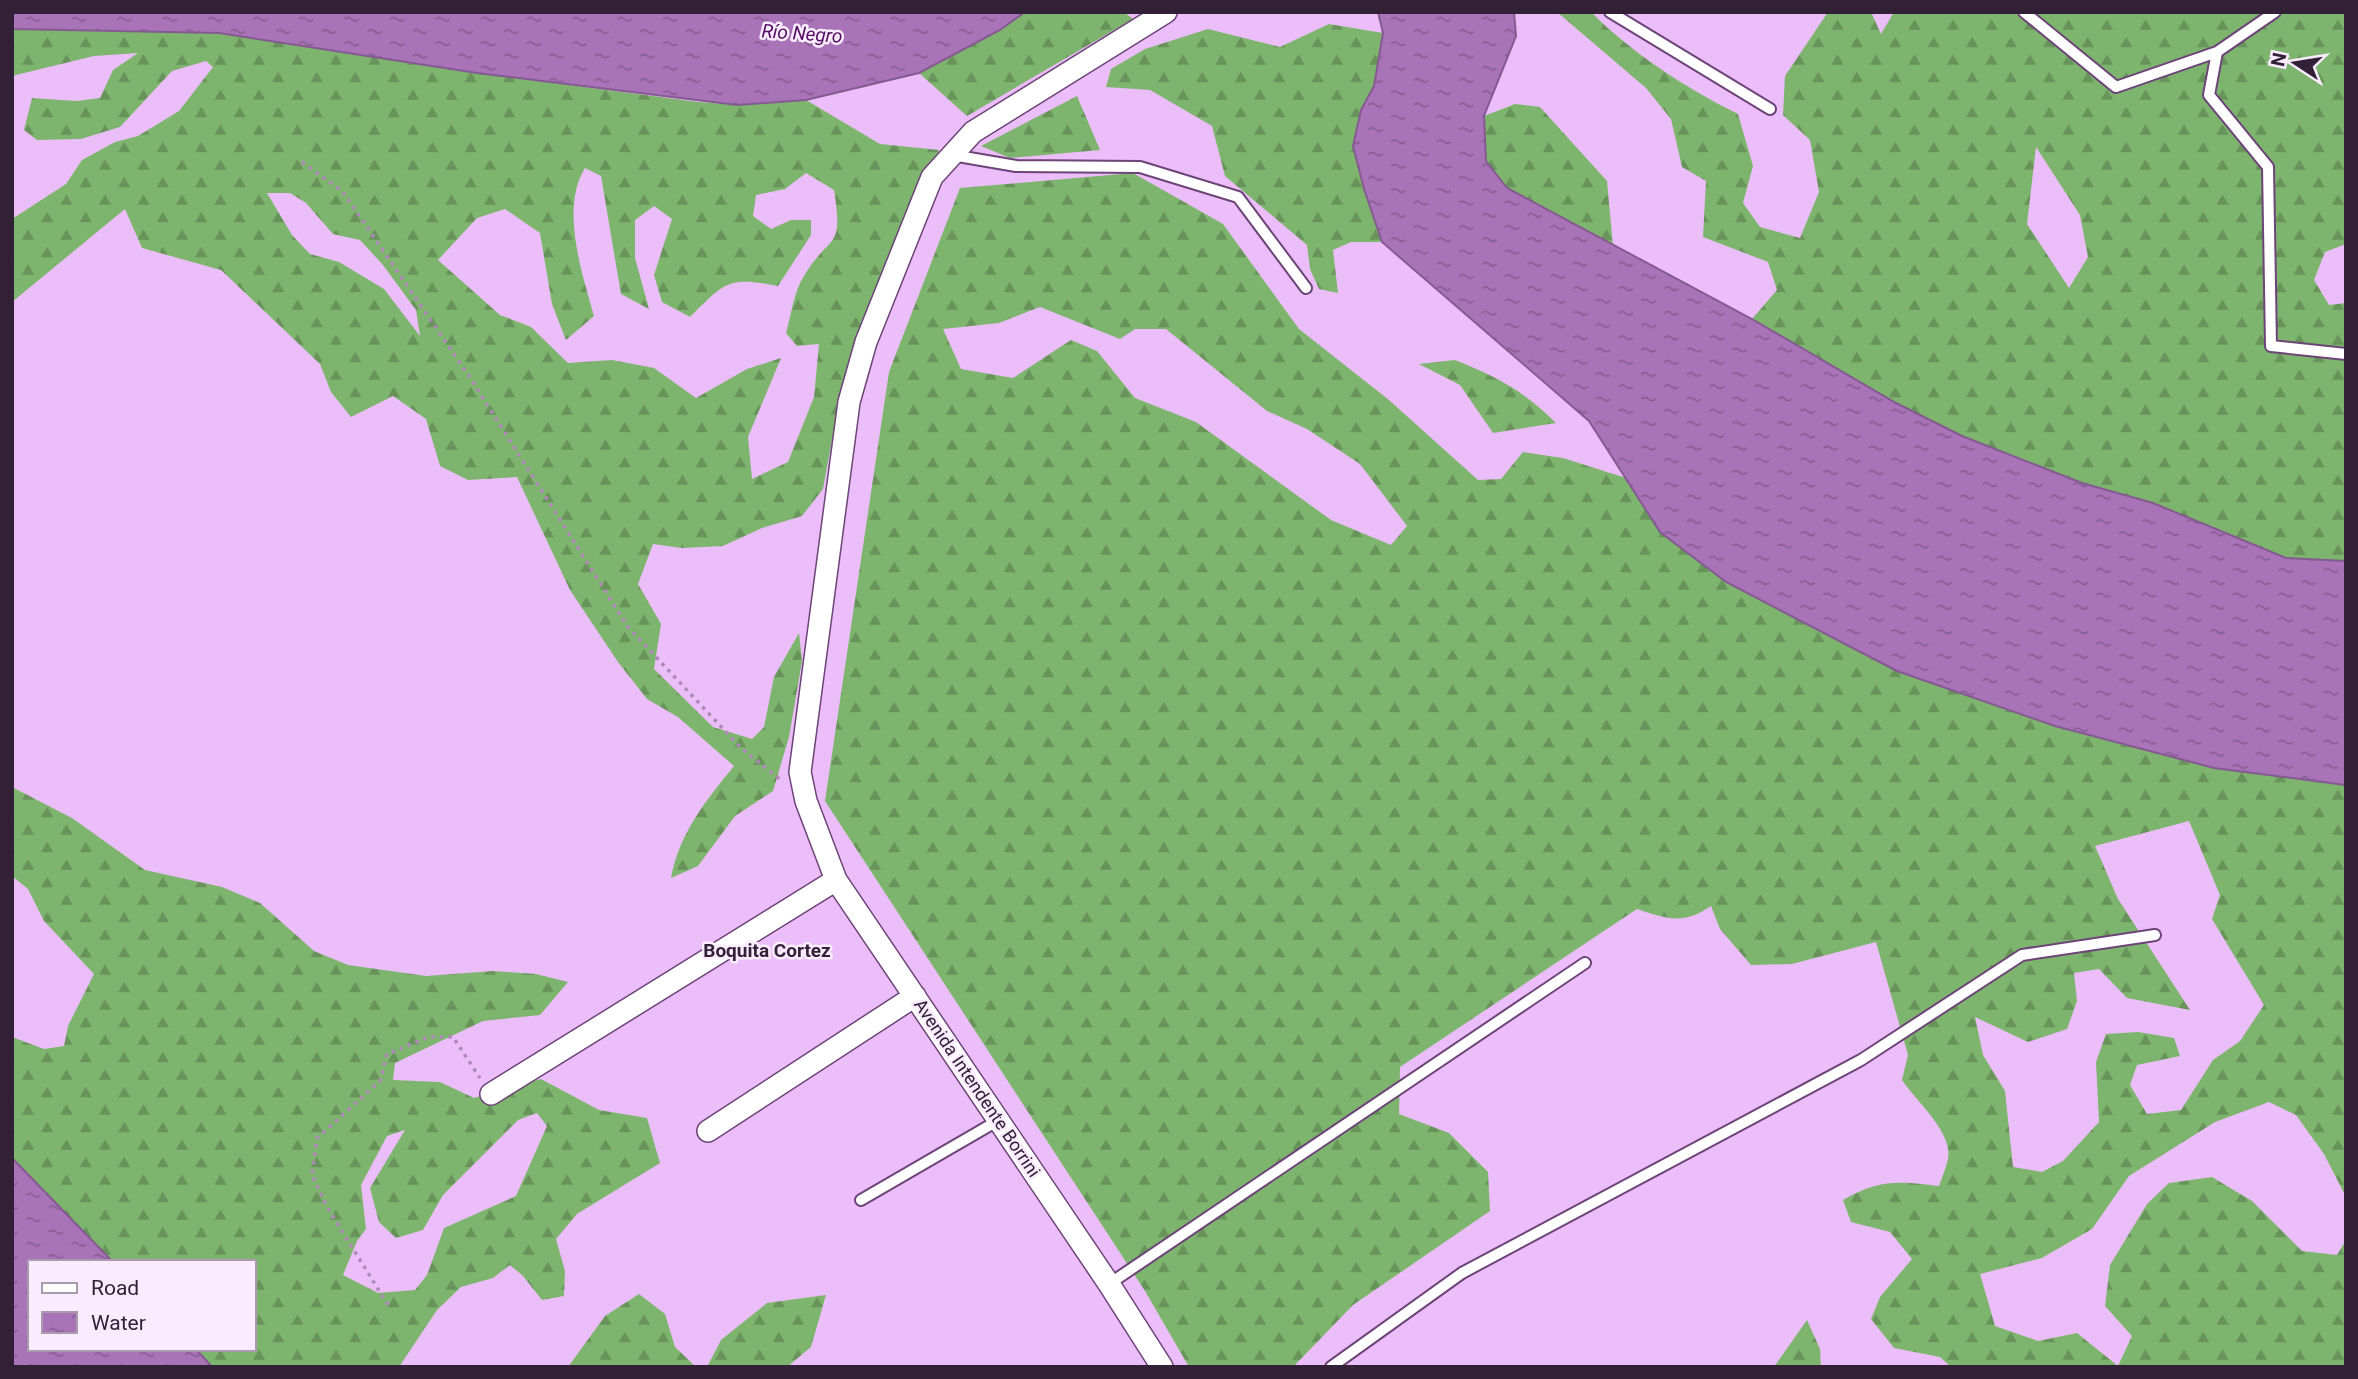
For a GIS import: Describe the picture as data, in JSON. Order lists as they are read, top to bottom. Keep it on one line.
{"streets":{"street":["Avenida Intendente Borrini"]},"districts":["Boquita Cortez"],"water":["Río Negro"],"legend":["Road","Water"],"north":"left"}
